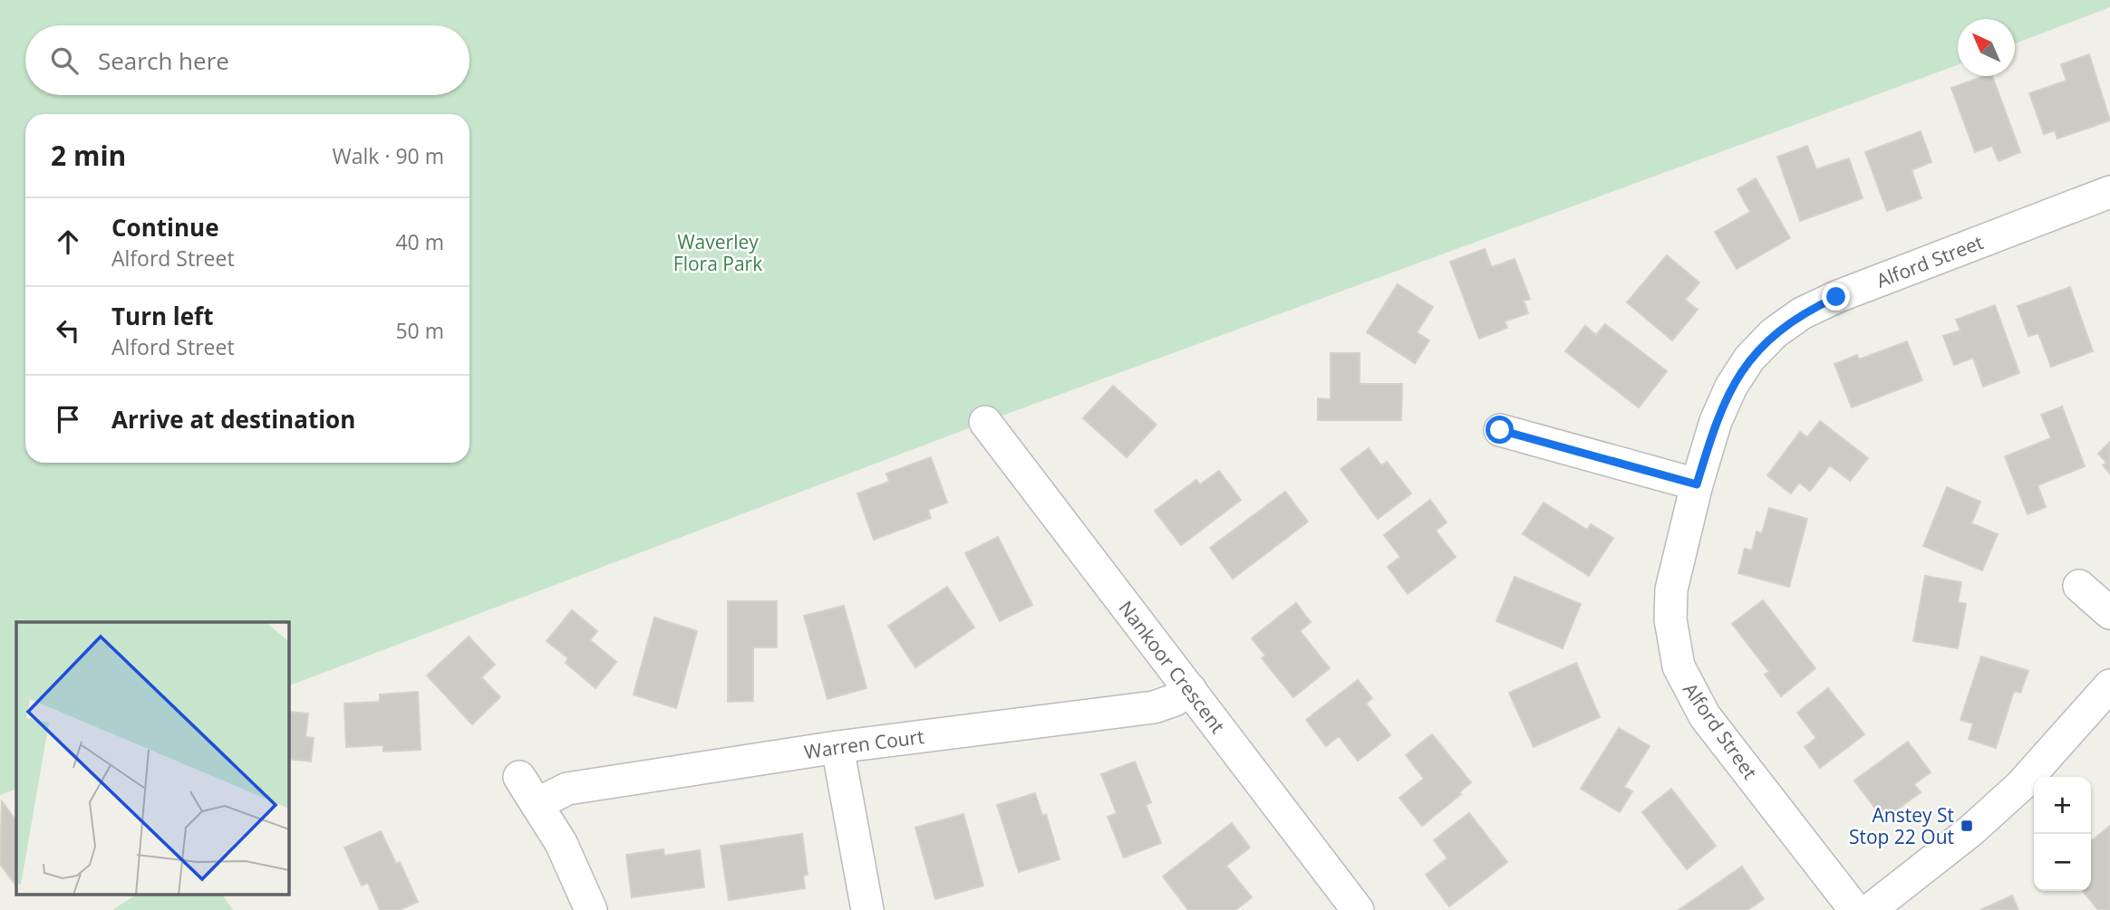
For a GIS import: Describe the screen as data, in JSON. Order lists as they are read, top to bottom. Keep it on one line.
{"streets":{"street":["Alford Street","Nankoor Crescent","Warren Court"]},"crossings":[["Nankoor Crescent","Warren Court"]],"parks":["Waverley Flora Park"],"places":{"transit":["Anstey St Stop 22 Out"]},"north":"top left","page":{"search":"Search here","heading":["2 min","Walk · 90 m"],"list":[["Continue","Alford Street","40 m"],["Turn left","Alford Street","50 m"],"Arrive at destination"],"map_buttons":["+","−"]}}
